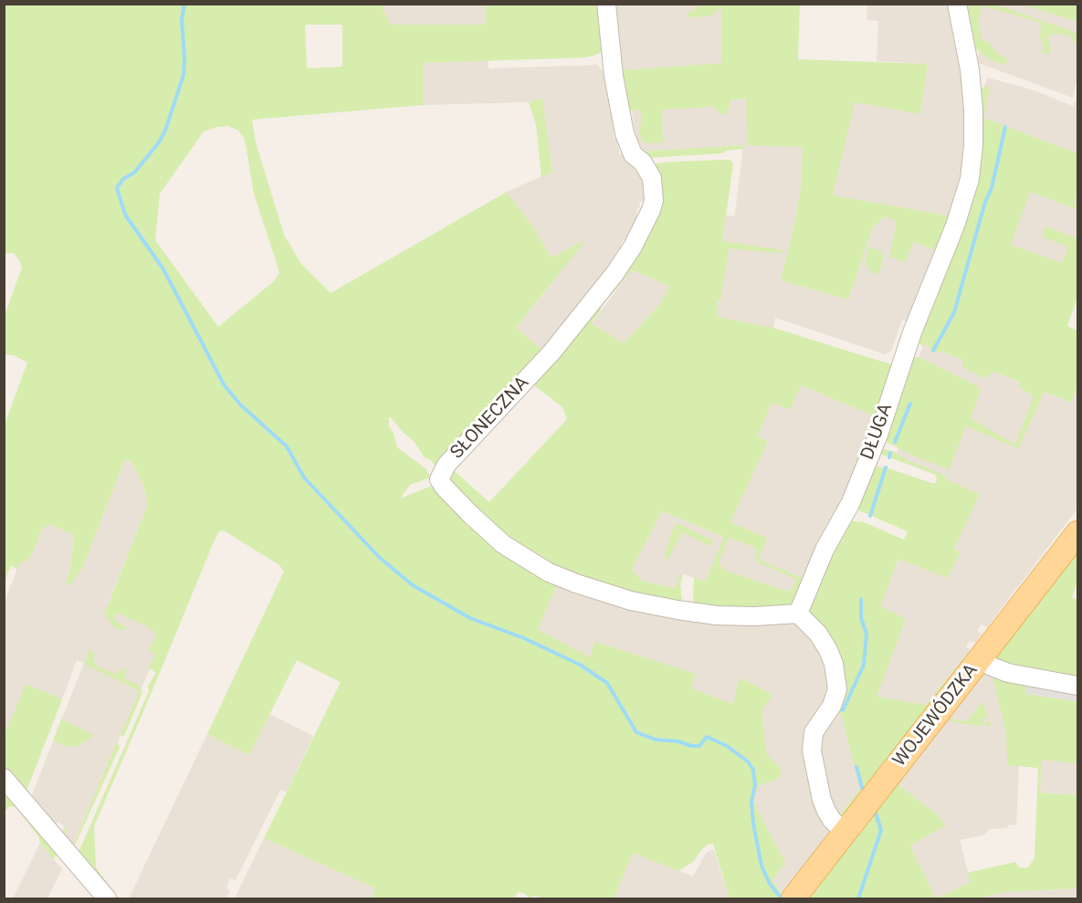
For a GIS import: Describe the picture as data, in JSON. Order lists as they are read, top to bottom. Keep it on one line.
{"streets":{"main road":["WOJEWÓDZKA"],"street":["SŁONECZNA","DŁUGA"]},"crossings":[["SŁONECZNA","DŁUGA"]]}
